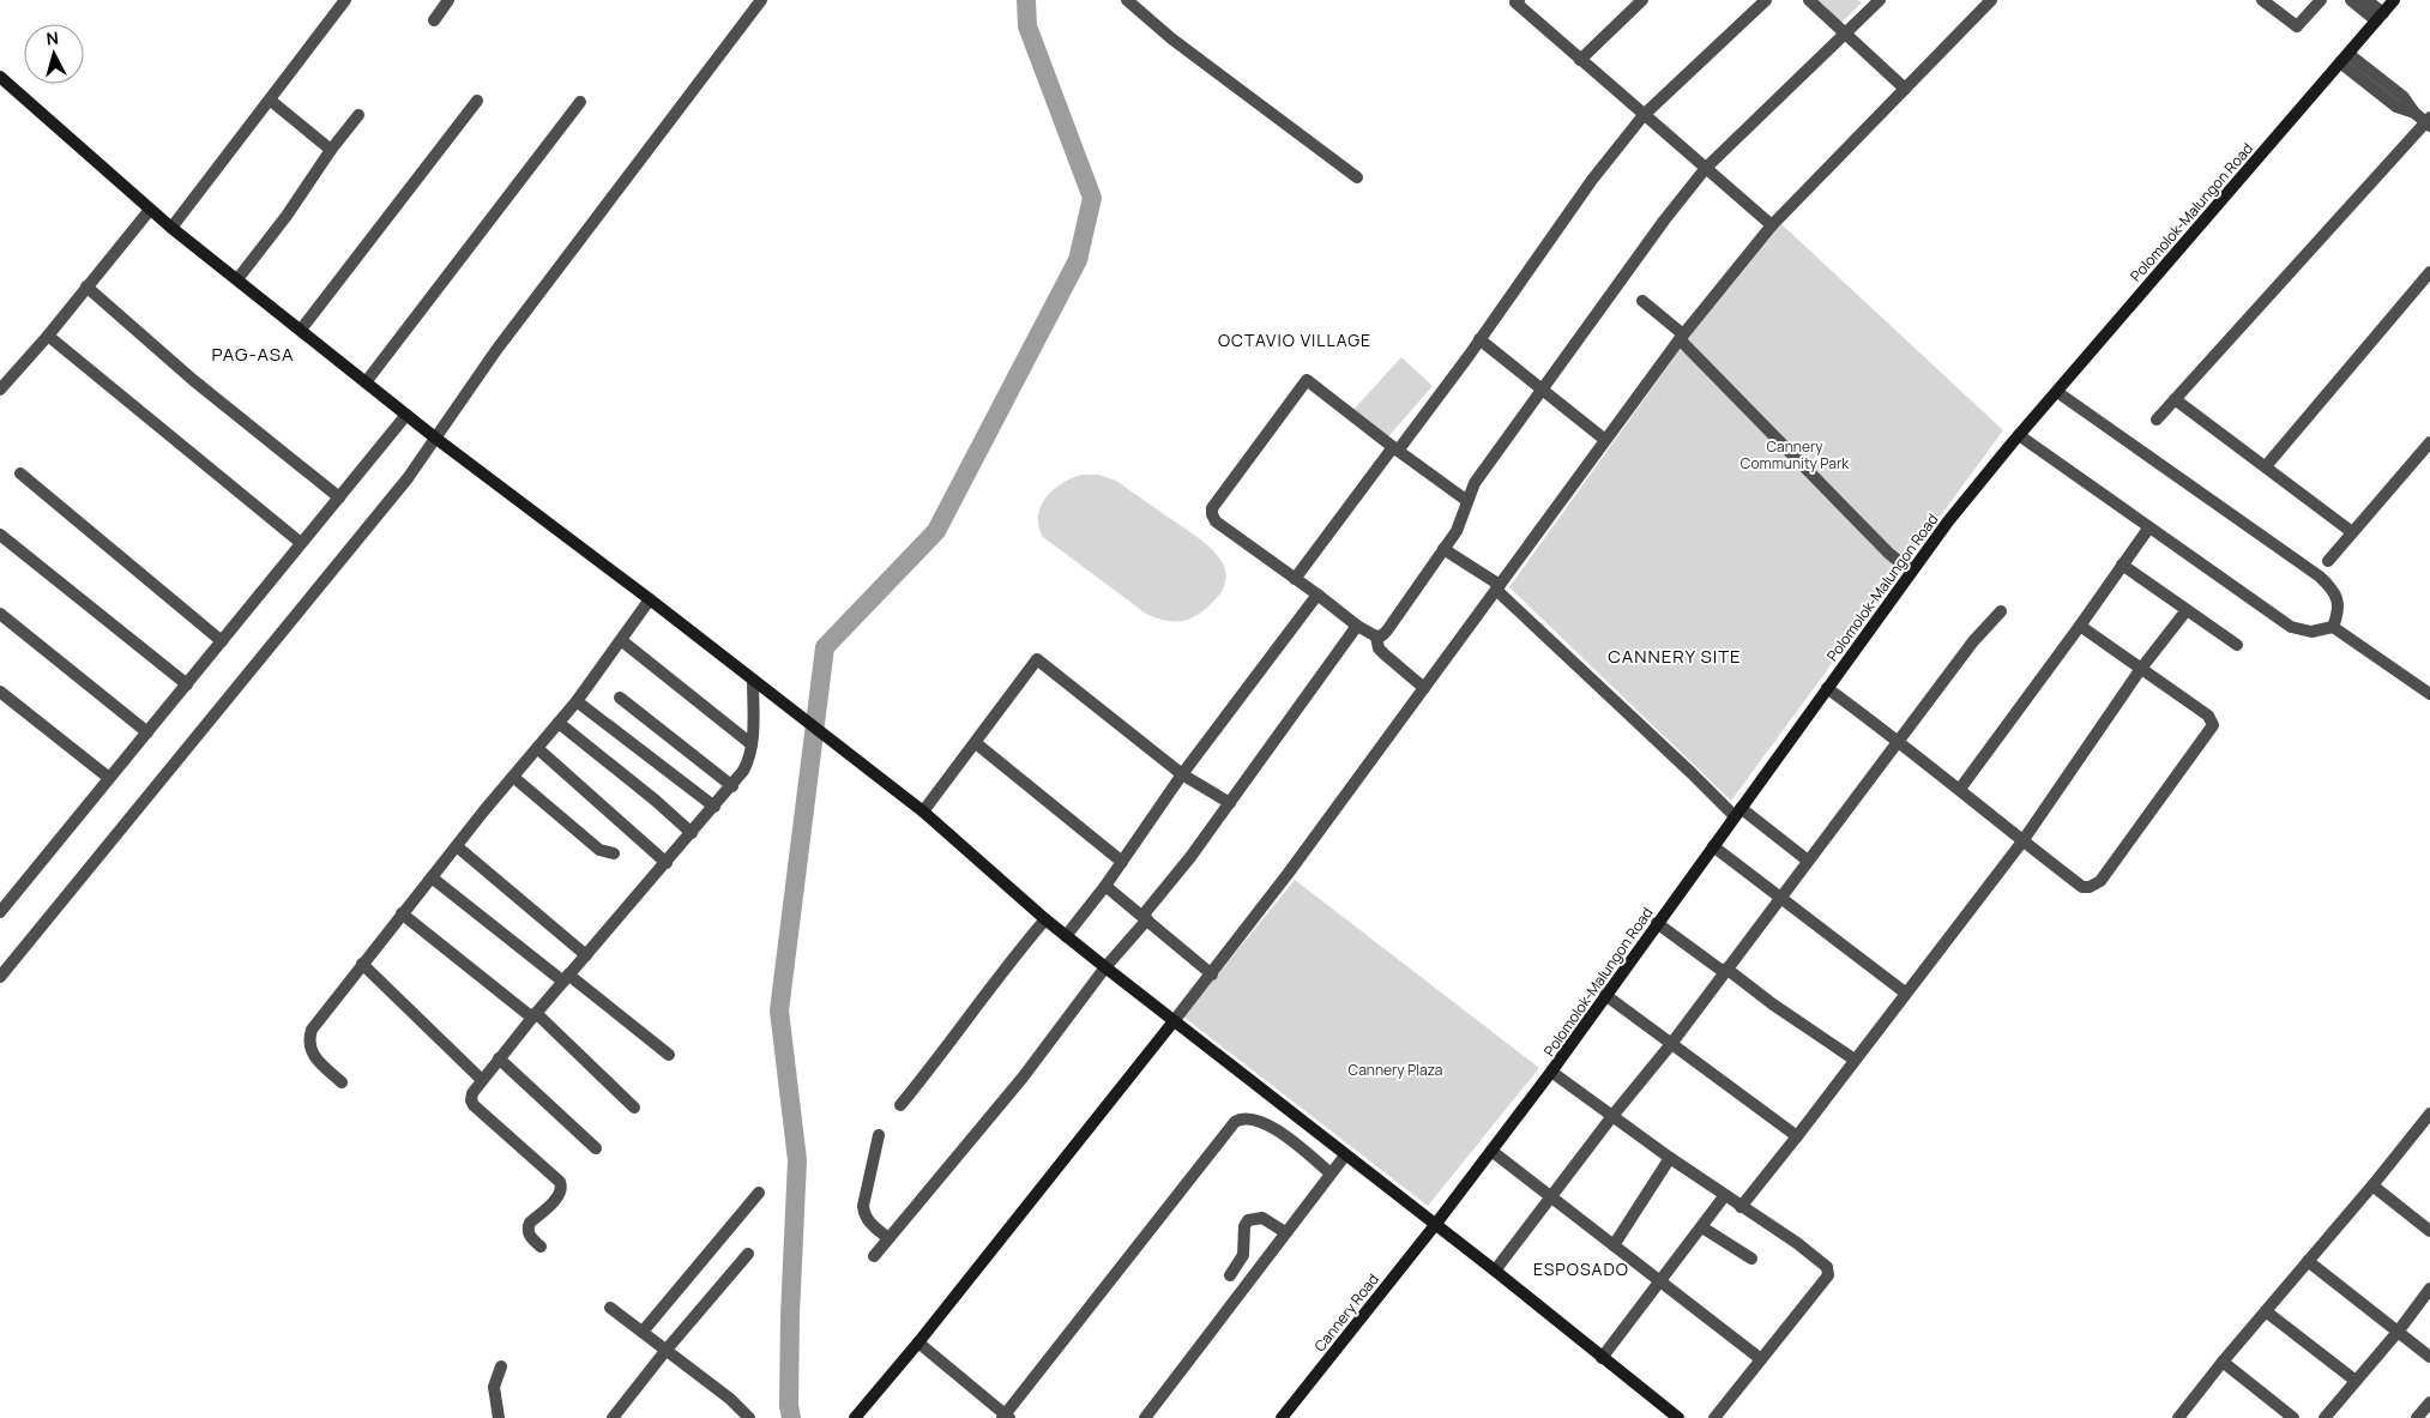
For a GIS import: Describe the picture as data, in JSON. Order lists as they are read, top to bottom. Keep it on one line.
{"streets":{"street":["Polomolok-Malungon Road","Cannery Road"]},"crossings":[["Polomolok-Malungon Road","Cannery Road"]],"districts":["OCTAVIO VILLAGE","PAG-ASA","CANNERY SITE","ESPOSADO"],"parks":["Cannery Community Park","Cannery Plaza"],"north":"top"}
